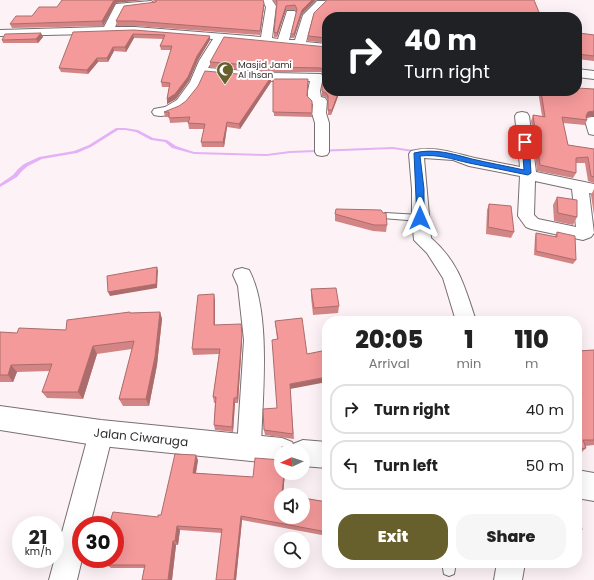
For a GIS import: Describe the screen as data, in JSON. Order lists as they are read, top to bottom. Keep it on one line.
{"streets":{"street":["Jalan Ciwaruga"]},"places":{"mosque":["Masjid Jami Al Ihsan"]},"north":"left","page":{"turn":["40 m","Turn right"],"eta":["20:05","Arrival","1","min","110","m"],"list":[{"name":"Turn right","value":"40 m"},{"name":"Turn left","value":"50 m"}],"buttons":["Exit","Share"],"speed":"21 km/h","limit":"30"}}
